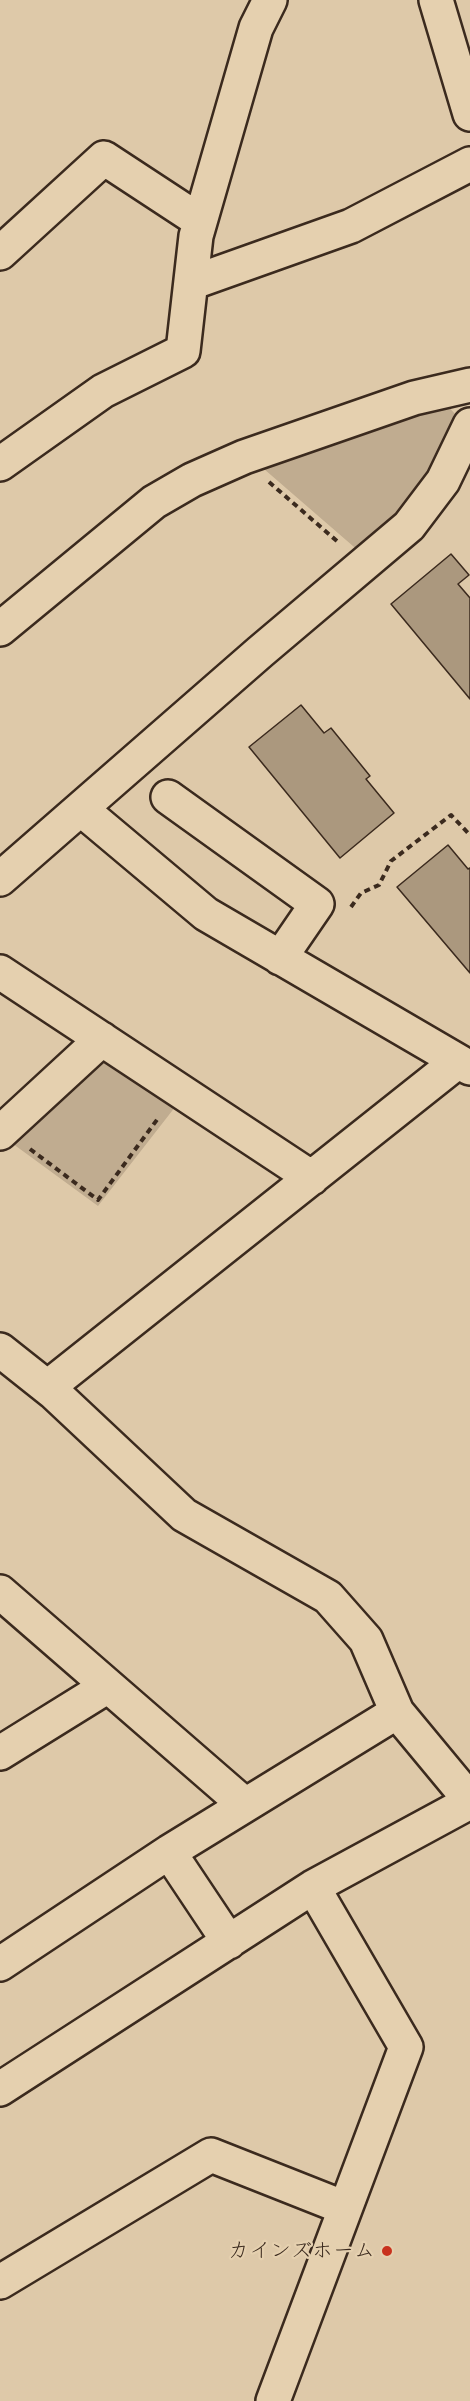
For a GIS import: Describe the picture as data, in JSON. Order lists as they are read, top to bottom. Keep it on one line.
{"places":["カインズホーム"]}
